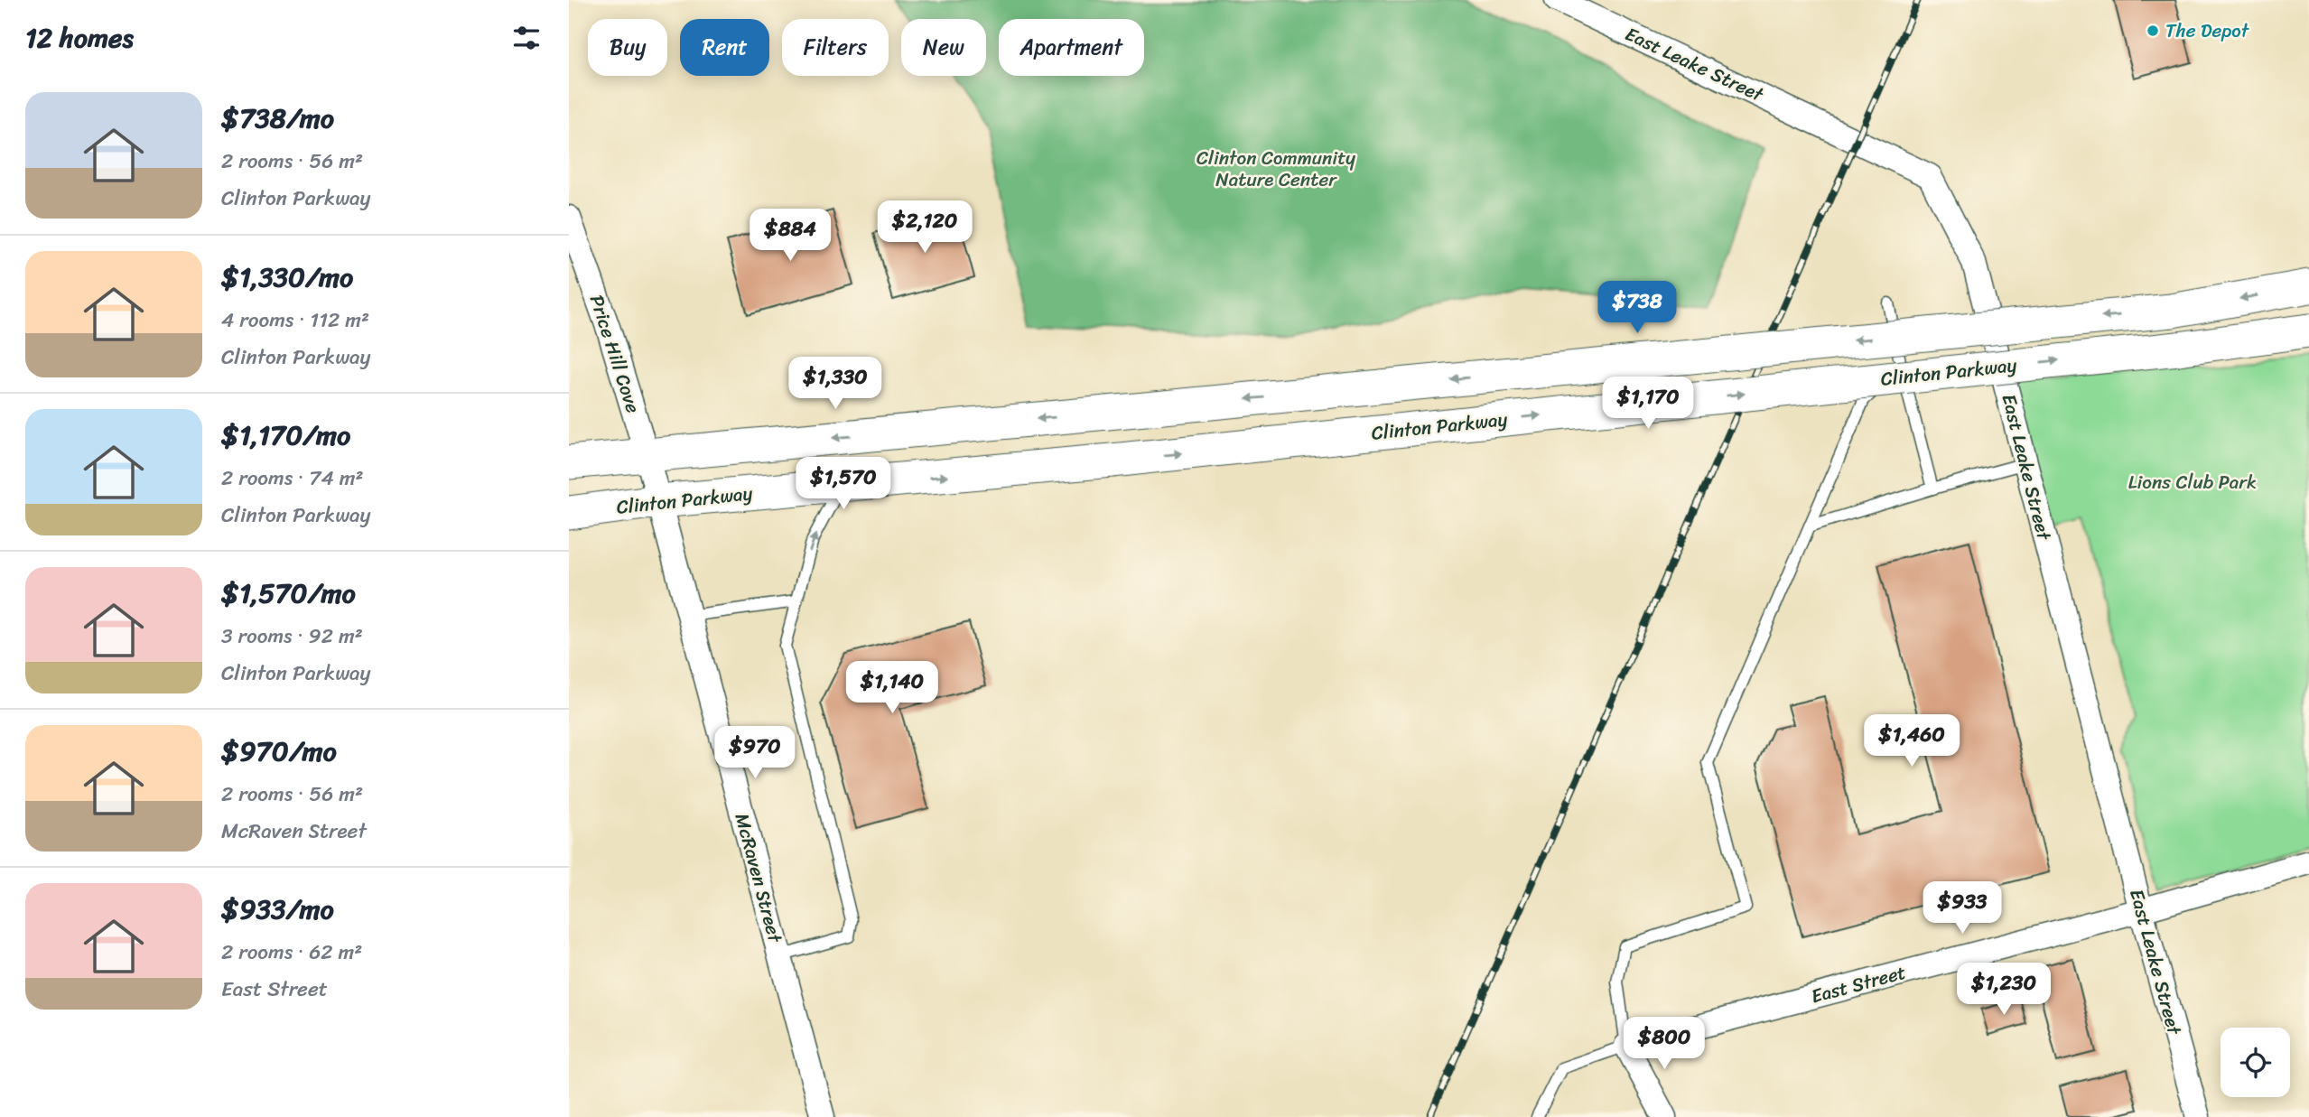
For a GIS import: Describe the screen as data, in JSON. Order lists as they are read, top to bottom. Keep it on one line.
{"streets":{"main road":["Clinton Parkway"],"street":["East Leake Street","Price Hill Cove","McRaven Street","East Street"]},"crossings":[["East Leake Street","East Street"],["Price Hill Cove","Clinton Parkway"],["Price Hill Cove","McRaven Street"],["Clinton Parkway","McRaven Street"]],"parks":["Clinton Community Nature Center","Lions Club Park"],"places":["The Depot"],"page":{"heading":"12 homes","chip":["Buy","Rent","Filters","New","Apartment"],"list":[{"name":"$738/mo","note":"2 rooms · 56 m² · Clinton Parkway"},{"name":"$1,330/mo","note":"4 rooms · 112 m² · Clinton Parkway"},{"name":"$1,170/mo","note":"2 rooms · 74 m² · Clinton Parkway"},{"name":"$1,570/mo","note":"3 rooms · 92 m² · Clinton Parkway"},{"name":"$970/mo","note":"2 rooms · 56 m² · McRaven Street"},{"name":"$933/mo","note":"2 rooms · 62 m² · East Street"}],"price":["$2,120","$884","$738","$1,330","$1,170","$1,570","$1,140","$1,460","$970","$933","$1,230","$800"]}}
